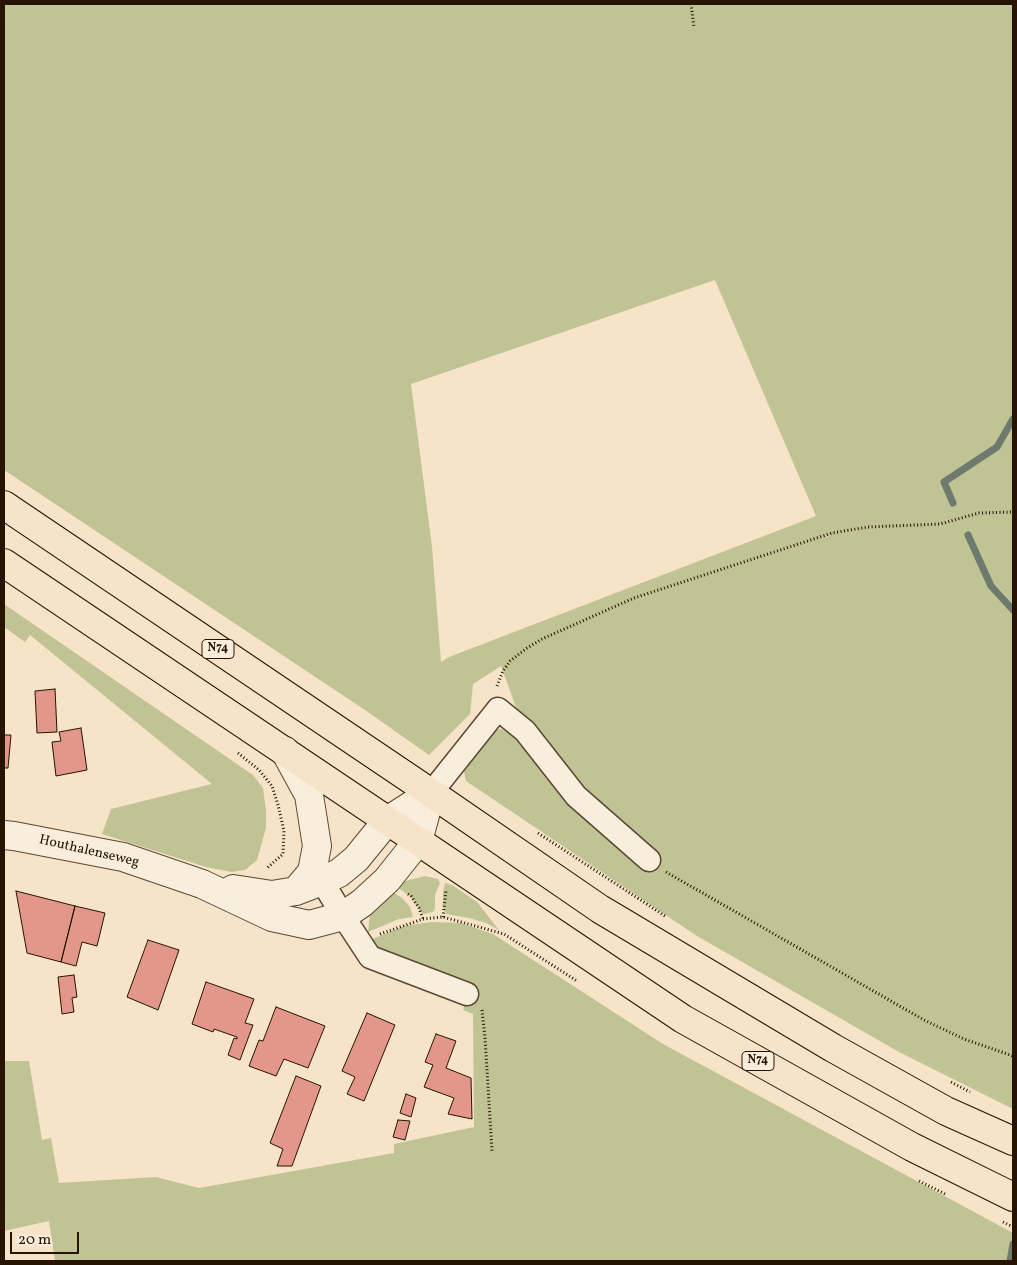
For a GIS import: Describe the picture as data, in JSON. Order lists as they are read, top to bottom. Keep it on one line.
{"streets":{"highway":["N74"],"street":["Houthalenseweg"]},"crossings":[["N74","Houthalenseweg"]],"scale_bar":"20 m"}
